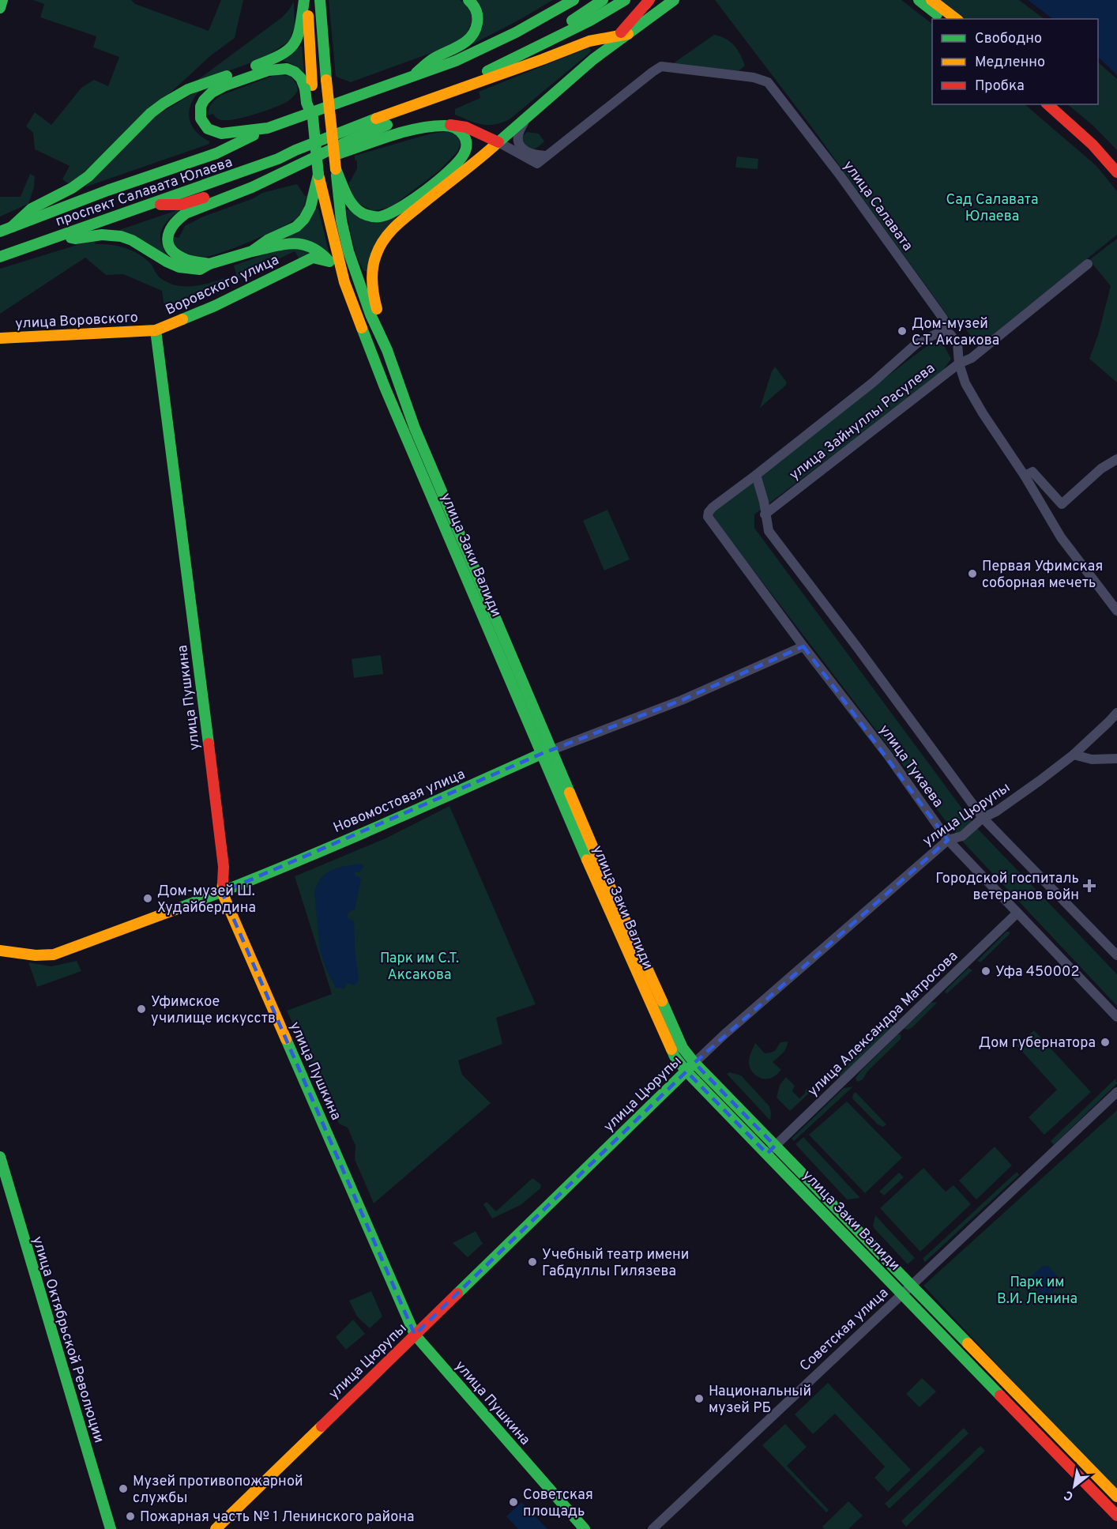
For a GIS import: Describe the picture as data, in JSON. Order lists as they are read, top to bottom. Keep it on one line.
{"streets":{"main road":["проспект Салавата Юлаева","Воровского улица","улица Воровского","улица Заки Валиди","улица Пушкина","Новомостовая улица","улица Цюрупы","улица Октябрьской Революции"],"street":["улица Салавата","улица Зайнуллы Расулева","улица Тукаева","улица Александра Матросова","Советская улица"]},"crossings":[["улица Салавата","улица Зайнуллы Расулева"],["Воровского улица","улица Воровского"],["Воровского улица","улица Пушкина"],["улица Воровского","улица Пушкина"],["улица Зайнуллы Расулева","улица Тукаева"],["улица Заки Валиди","Новомостовая улица"],["улица Заки Валиди","улица Цюрупы"],["улица Заки Валиди","улица Александра Матросова"],["улица Заки Валиди","Советская улица"],["улица Пушкина","Новомостовая улица"],["улица Пушкина","улица Цюрупы"],["улица Тукаева","Новомостовая улица"],["улица Тукаева","улица Цюрупы"],["улица Тукаева","улица Александра Матросова"]],"parks":["Сад Салавата Юлаева","Парк им С.Т. Аксакова","Парк им В.И. Ленина"],"places":{"other":["Дом-музей С.Т. Аксакова","Первая Уфимская соборная мечеть","Дом-музей Ш. Худайбердина","Уфа 450002","Уфимское училище искусств","Дом губернатора","Учебный театр имени Габдуллы Гилязева","Национальный музей РБ","Музей противопожарной службы","Советская площадь","Пожарная часть № 1 Ленинского района"],"health":["Городской госпиталь ветеранов войн"]},"legend":["Свободно","Медленно","Пробка"],"north":"bottom left"}
